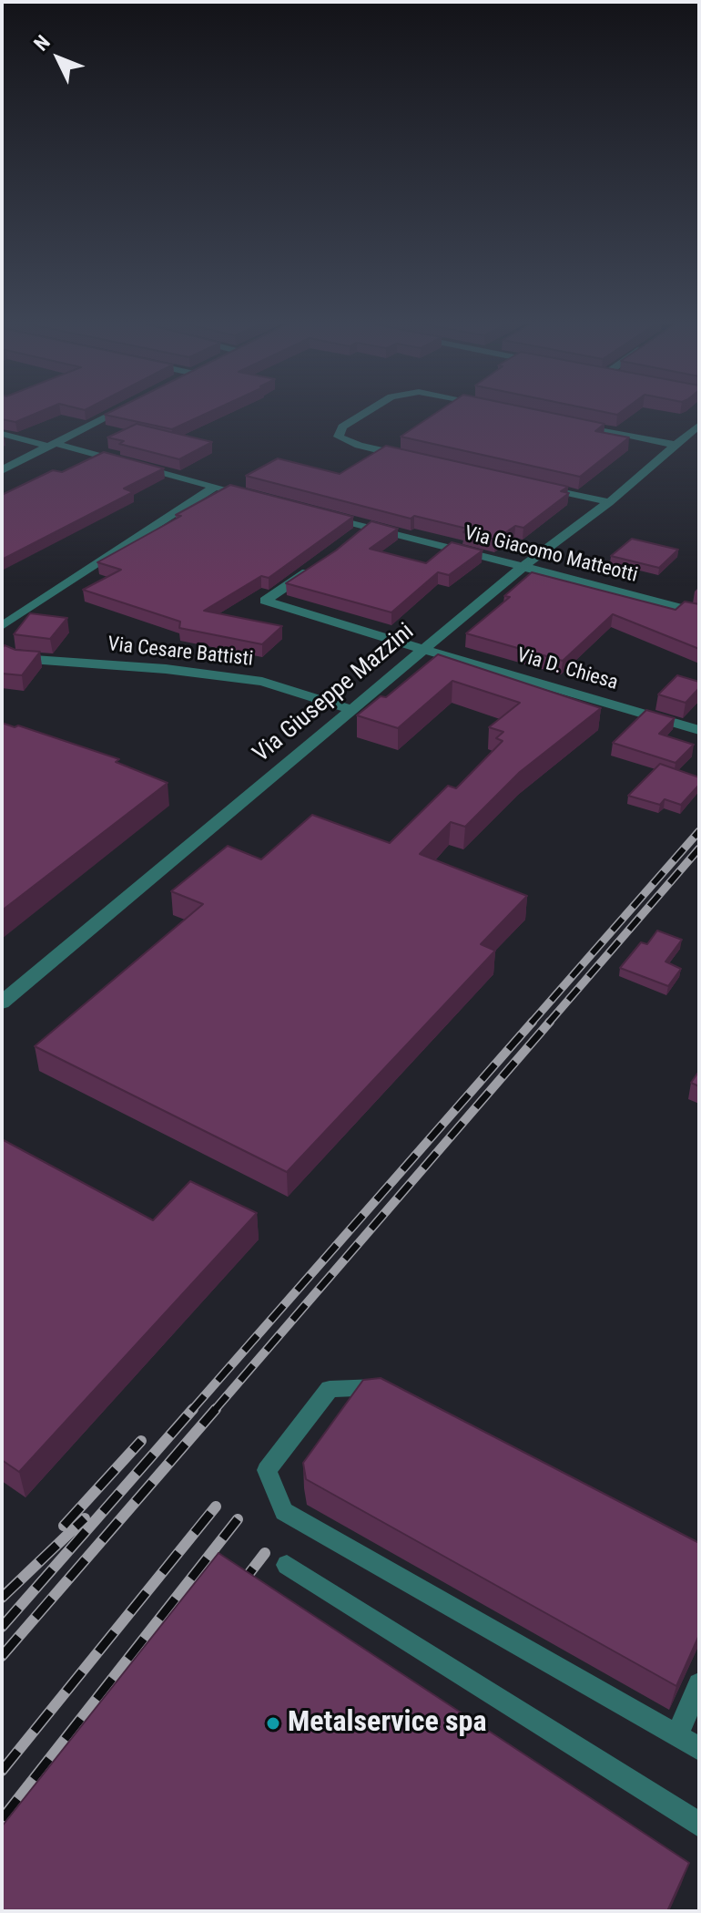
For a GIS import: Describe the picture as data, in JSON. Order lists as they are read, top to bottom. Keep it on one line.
{"streets":{"street":["Via Giacomo Matteotti","Via Cesare Battisti","Via D. Chiesa","Via Giuseppe Mazzini"]},"crossings":[["Via Giacomo Matteotti","Via Giuseppe Mazzini"],["Via Cesare Battisti","Via Giuseppe Mazzini"],["Via D. Chiesa","Via Giuseppe Mazzini"]],"places":["Metalservice spa"],"north":"top left"}
